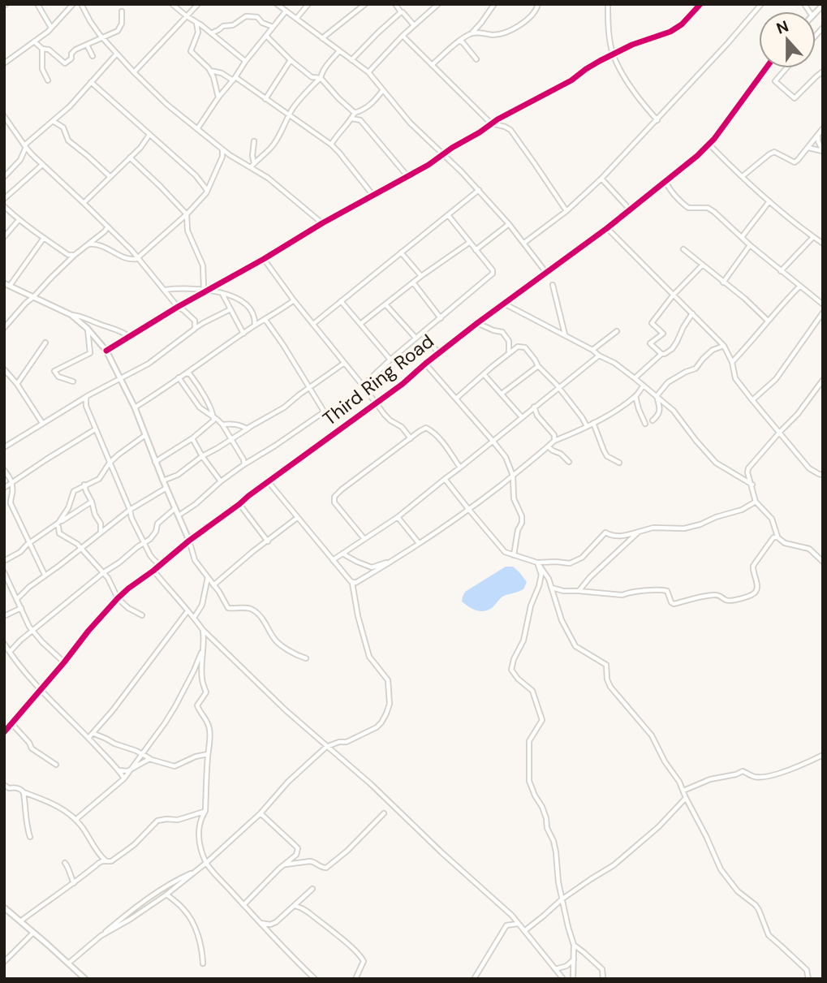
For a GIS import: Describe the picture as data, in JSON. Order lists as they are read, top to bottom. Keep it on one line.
{"streets":{"street":["Third Ring Road"]},"north":"top"}
